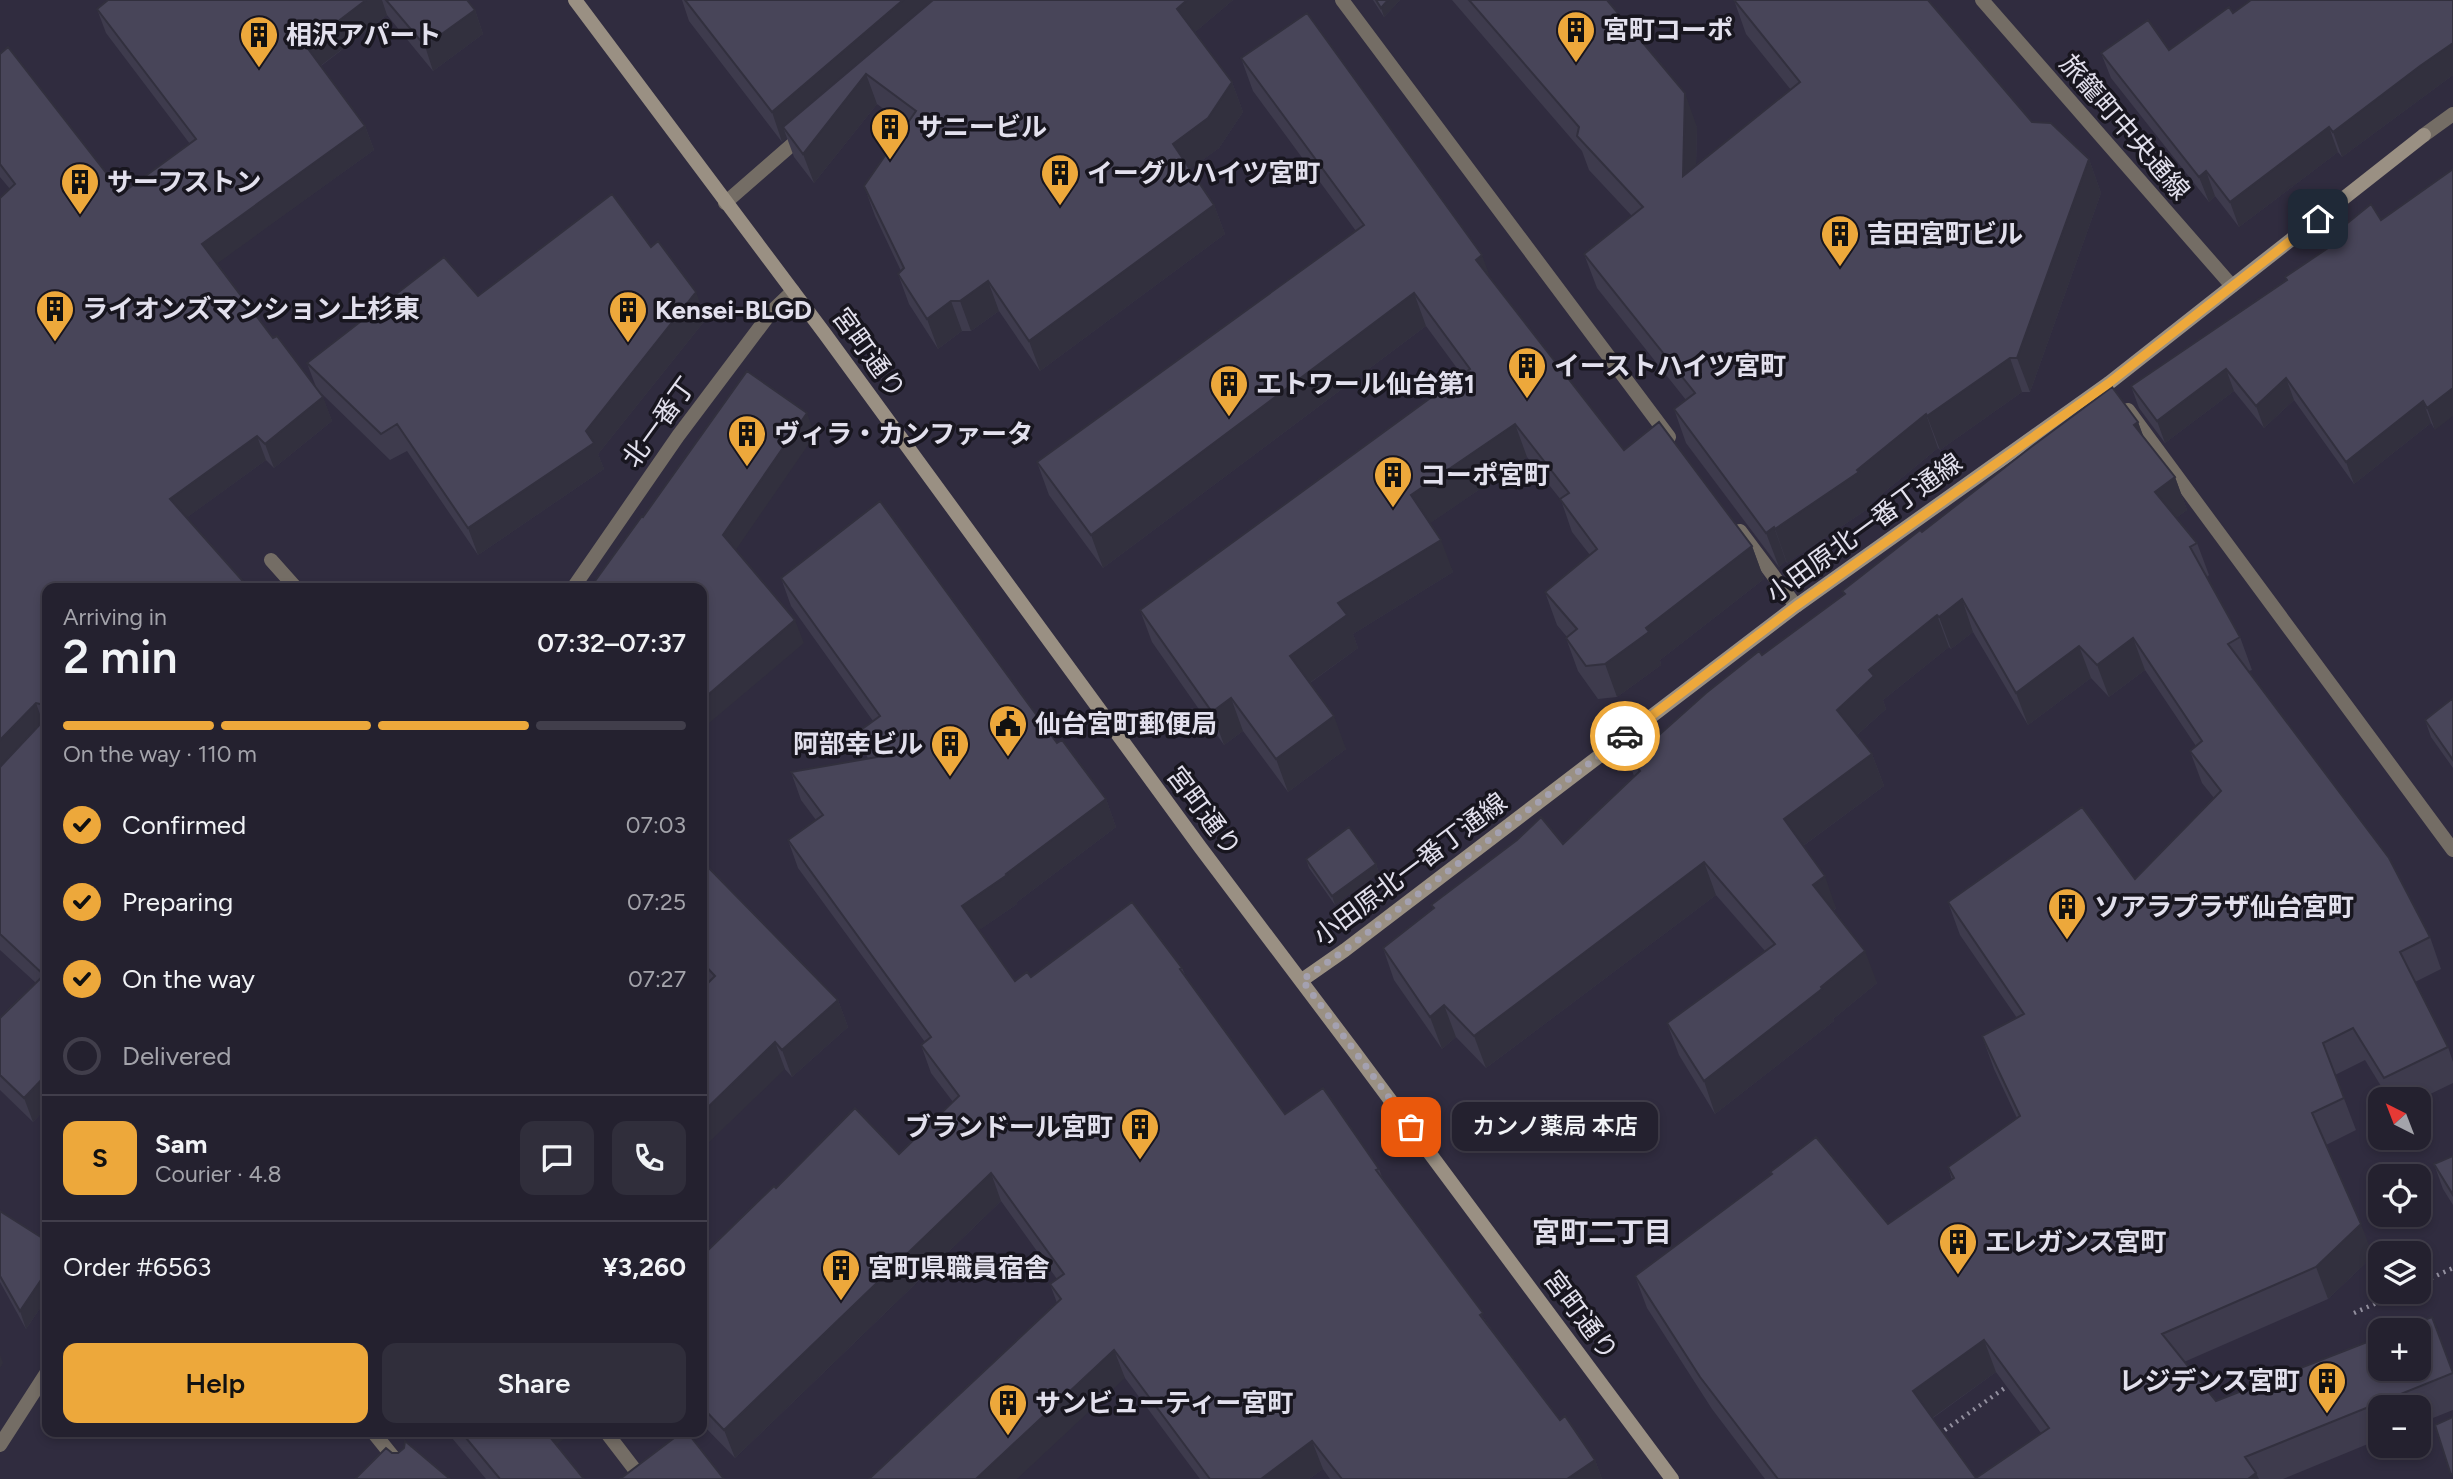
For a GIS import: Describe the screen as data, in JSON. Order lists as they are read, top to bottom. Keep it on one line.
{"streets":{"street":["旅籠町中央通線","宮町通り","北一番丁","小田原北一番丁通線"]},"crossings":[["旅籠町中央通線","小田原北一番丁通線"],["宮町通り","北一番丁"],["宮町通り","小田原北一番丁通線"]],"districts":["宮町二丁目"],"places":{"building":["宮町コーポ","相沢アパート","サニービル","イーグルハイツ宮町","サーフストン","吉田宮町ビル","ライオンズマンション上杉東","Kensei-BLGD","イーストハイツ宮町","エトワール仙台第1","ヴィラ・カンファータ","コーポ宮町","阿部幸ビル","ソアラプラザ仙台宮町","ブランドール宮町","エレガンス宮町","宮町県職員宿舎","レジデンス宮町","サンビューティー宮町"],"public building":["仙台宮町郵便局"],"other":["カンノ薬局 本店"]},"north":"top left","page":{"heading":["2 min","Arriving in","07:32–07:37"],"panel":["Sam","Courier · 4.8","Order #6563","¥3,260"],"bar":"On the way · 110 m","list":[["Confirmed","07:03"],["Preparing","07:25"],["On the way","07:27"],"Delivered"],"map_buttons":["+","−"],"bubble":"カンノ薬局 本店","round":"S","buttons":["Help","Share"]}}
